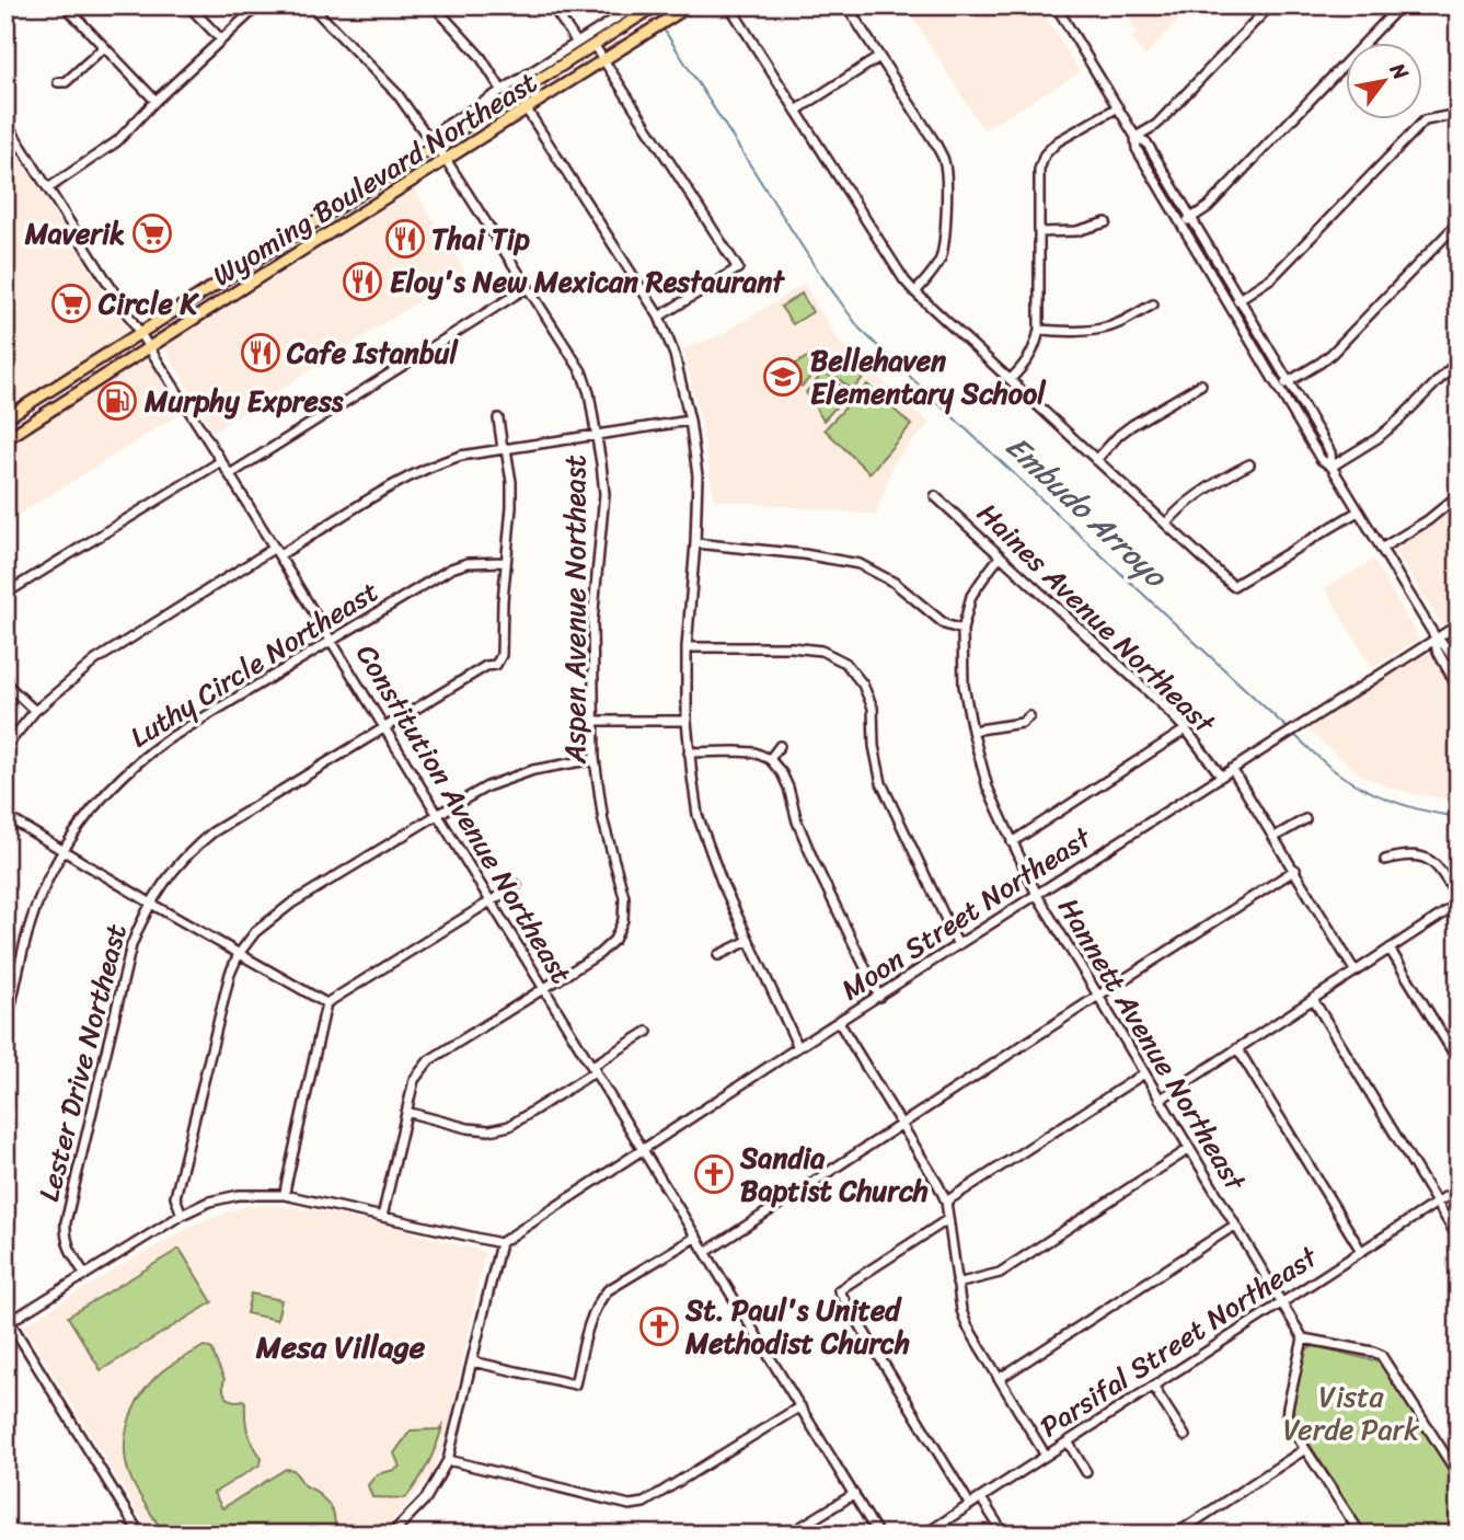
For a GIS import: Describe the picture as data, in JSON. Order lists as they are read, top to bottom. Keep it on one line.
{"streets":{"main road":["Wyoming Boulevard Northeast"],"street":["Aspen Avenue Northeast","Haines Avenue Northeast","Luthy Circle Northeast","Constitution Avenue Northeast","Moon Street Northeast","Hannett Avenue Northeast","Lester Drive Northeast","Parsifal Street Northeast"]},"crossings":[["Wyoming Boulevard Northeast","Aspen Avenue Northeast"],["Wyoming Boulevard Northeast","Constitution Avenue Northeast"],["Aspen Avenue Northeast","Constitution Avenue Northeast"],["Haines Avenue Northeast","Moon Street Northeast"],["Haines Avenue Northeast","Hannett Avenue Northeast"],["Luthy Circle Northeast","Constitution Avenue Northeast"],["Luthy Circle Northeast","Lester Drive Northeast"],["Constitution Avenue Northeast","Moon Street Northeast"],["Constitution Avenue Northeast","Lester Drive Northeast"],["Moon Street Northeast","Hannett Avenue Northeast"],["Hannett Avenue Northeast","Parsifal Street Northeast"]],"districts":["Mesa Village"],"water":["Embudo Arroyo"],"parks":["Vista Verde Park"],"places":{"supermarket":["Maverik","Circle K"],"restaurant":["Thai Tip","Eloy's New Mexican Restaurant","Cafe Istanbul"],"school or university":["Bellehaven Elementary School"],"fuel station":["Murphy Express"],"church":["Sandia Baptist Church","St. Paul's United Methodist Church"]},"north":"top right"}
